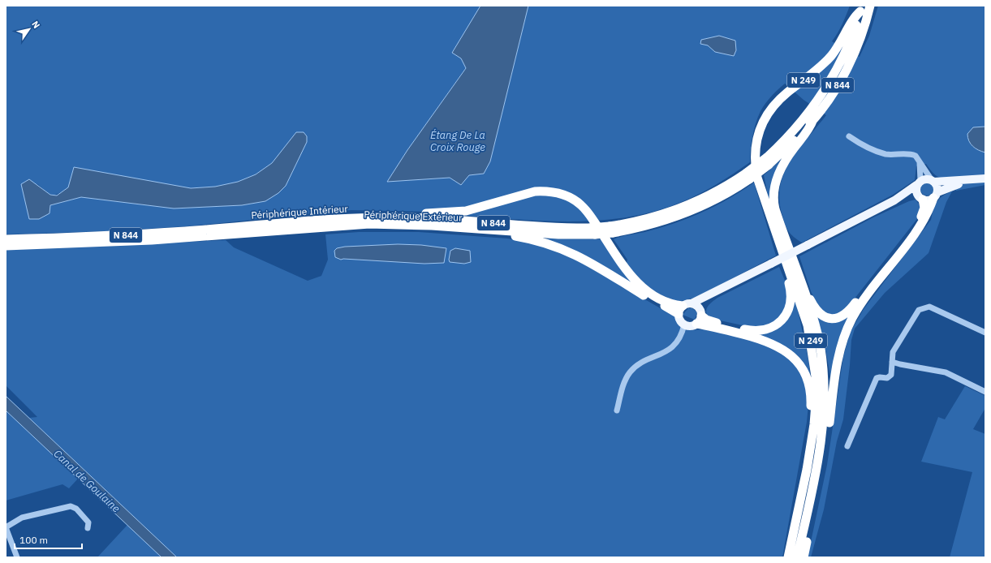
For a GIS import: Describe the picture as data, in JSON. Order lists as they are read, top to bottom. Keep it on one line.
{"streets":{"highway":["N 249","N 844","Périphérique Intérieur","Périphérique Extérieur"]},"crossings":[["N 249","N 844"],["N 249","Périphérique Intérieur"],["N 844","Périphérique Intérieur"],["Périphérique Intérieur","Périphérique Extérieur"]],"water":["Étang De La Croix Rouge","Canal de Goulaine"],"scale_bar":"100 m","north":"top right"}
